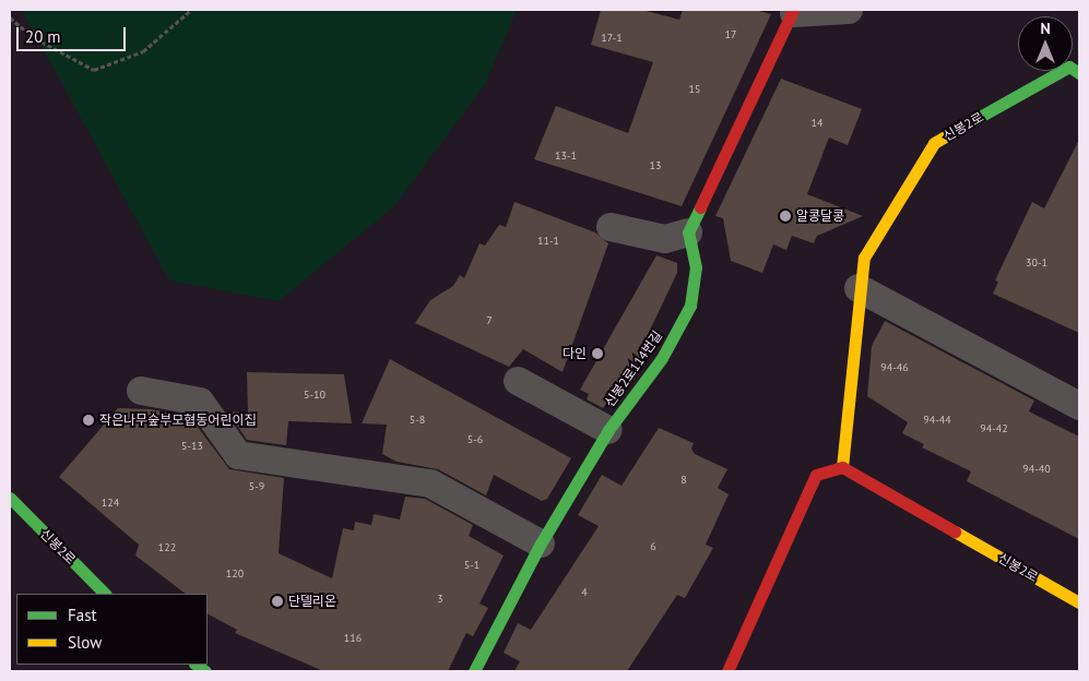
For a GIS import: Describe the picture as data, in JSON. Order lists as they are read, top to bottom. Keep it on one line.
{"streets":{"street":["신봉2로","신봉2로114번길"]},"places":["알콩달콩","다인","작은나무숲부모협동어린이집","단델리온"],"house_numbers":["17","17-1","15","14","13-1","13","11-1","30-1","7","94-46","5-10","5-8","94-44","94-42","5-6","5-13","94-40","8","5-9","124","6","122","5-1","120","4","3","116"],"legend":["Fast","Slow"],"scale_bar":"20 m","north":"top"}
